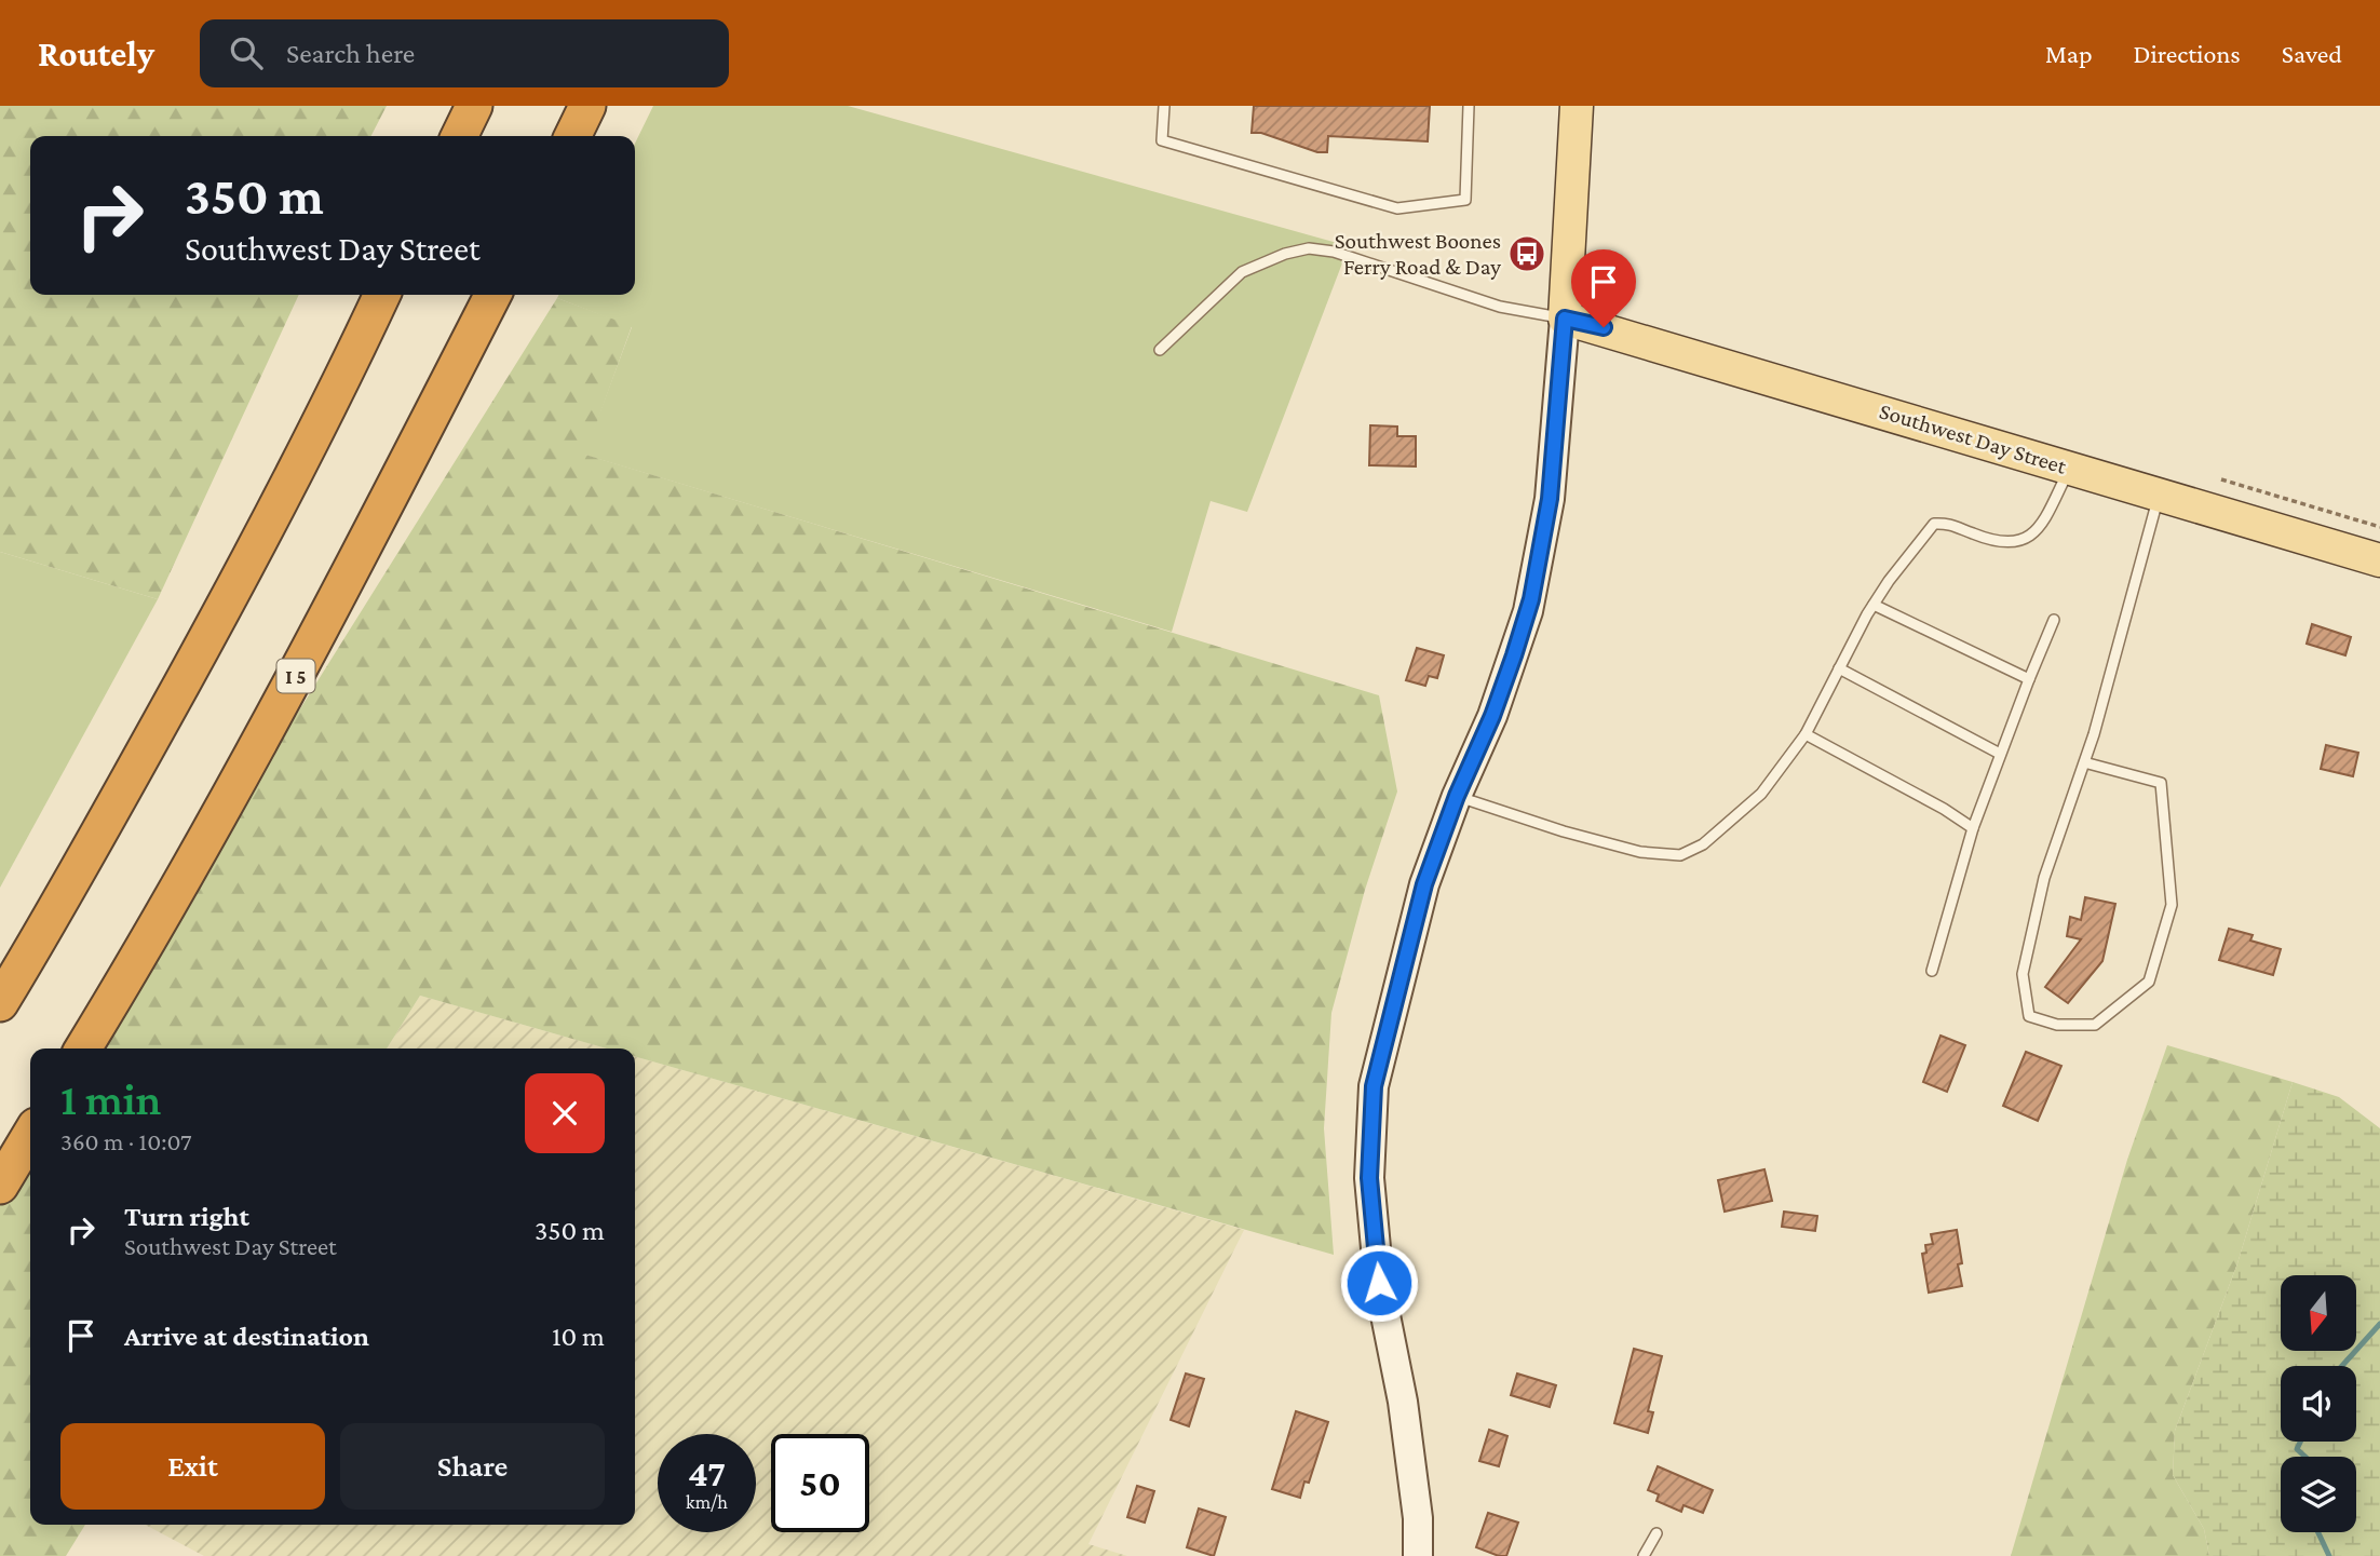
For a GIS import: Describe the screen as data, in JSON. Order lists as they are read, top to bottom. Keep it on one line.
{"streets":{"highway":["I 5"],"main road":["Southwest Day Street"]},"places":{"bus stop":["Southwest Boones Ferry Road & Day"]},"north":"bottom","page":{"header":"Routely","search":"Search here","nav":["Map","Directions","Saved"],"turn":["350 m","Southwest Day Street"],"heading":["1 min","360 m · 10:07"],"list":[{"name":"Turn right","note":"Southwest Day Street","value":"350 m"},{"name":"Arrive at destination","value":"10 m"}],"buttons":["Exit","Share"],"speed":"47 km/h","limit":"50"}}
